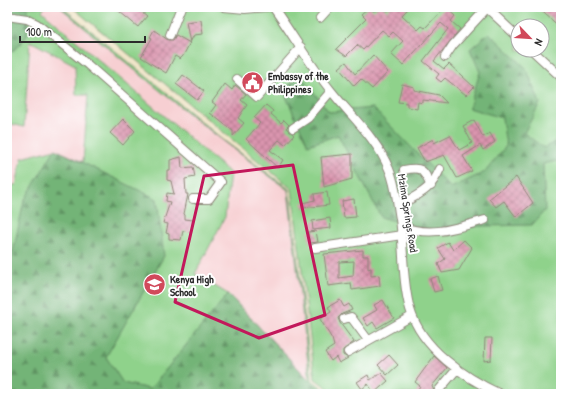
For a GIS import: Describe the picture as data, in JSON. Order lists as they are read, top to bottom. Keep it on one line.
{"streets":{"street":["Mzima Springs Road"]},"places":{"public building":["Embassy of the Philippines"],"school or university":["Kenya High School"]},"scale_bar":"100 m","north":"bottom right"}
